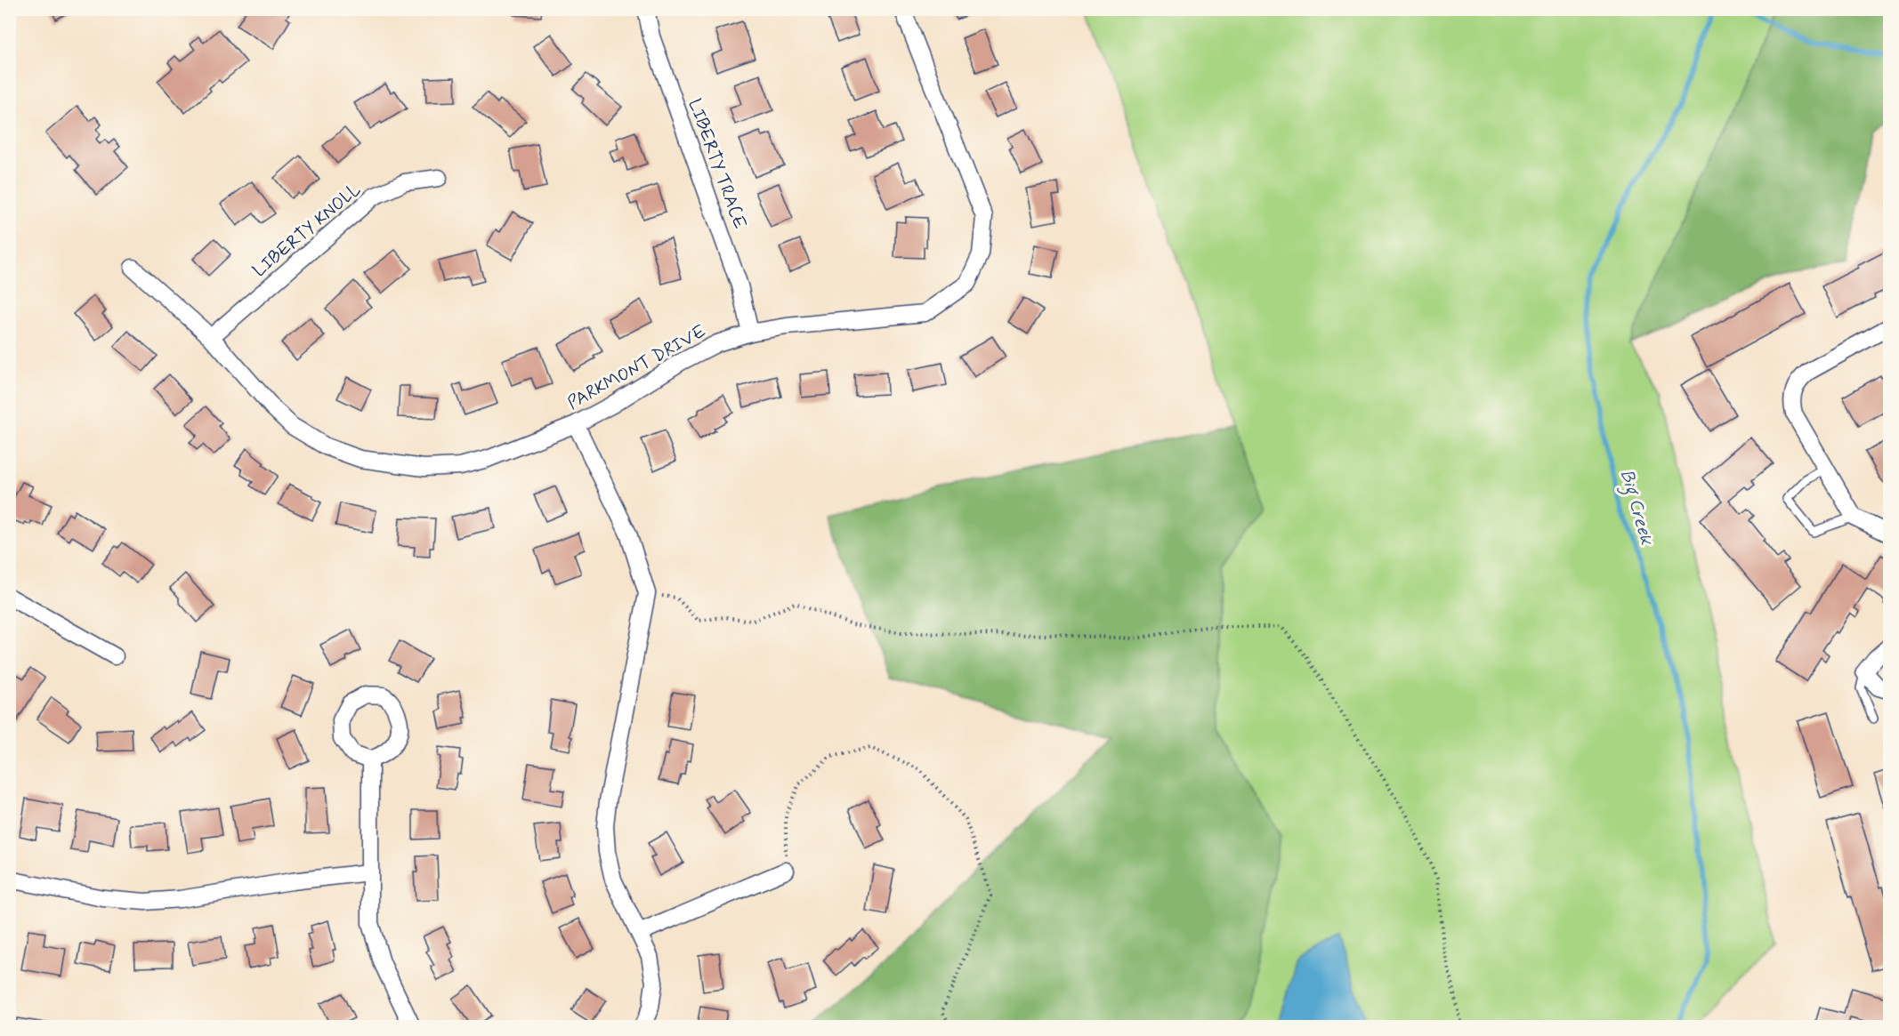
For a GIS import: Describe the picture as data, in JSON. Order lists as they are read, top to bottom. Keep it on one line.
{"streets":{"street":["LIBERTY TRACE","LIBERTY KNOLL","PARKMONT DRIVE"]},"crossings":[["LIBERTY TRACE","PARKMONT DRIVE"],["LIBERTY KNOLL","PARKMONT DRIVE"]],"water":["Big Creek"]}
